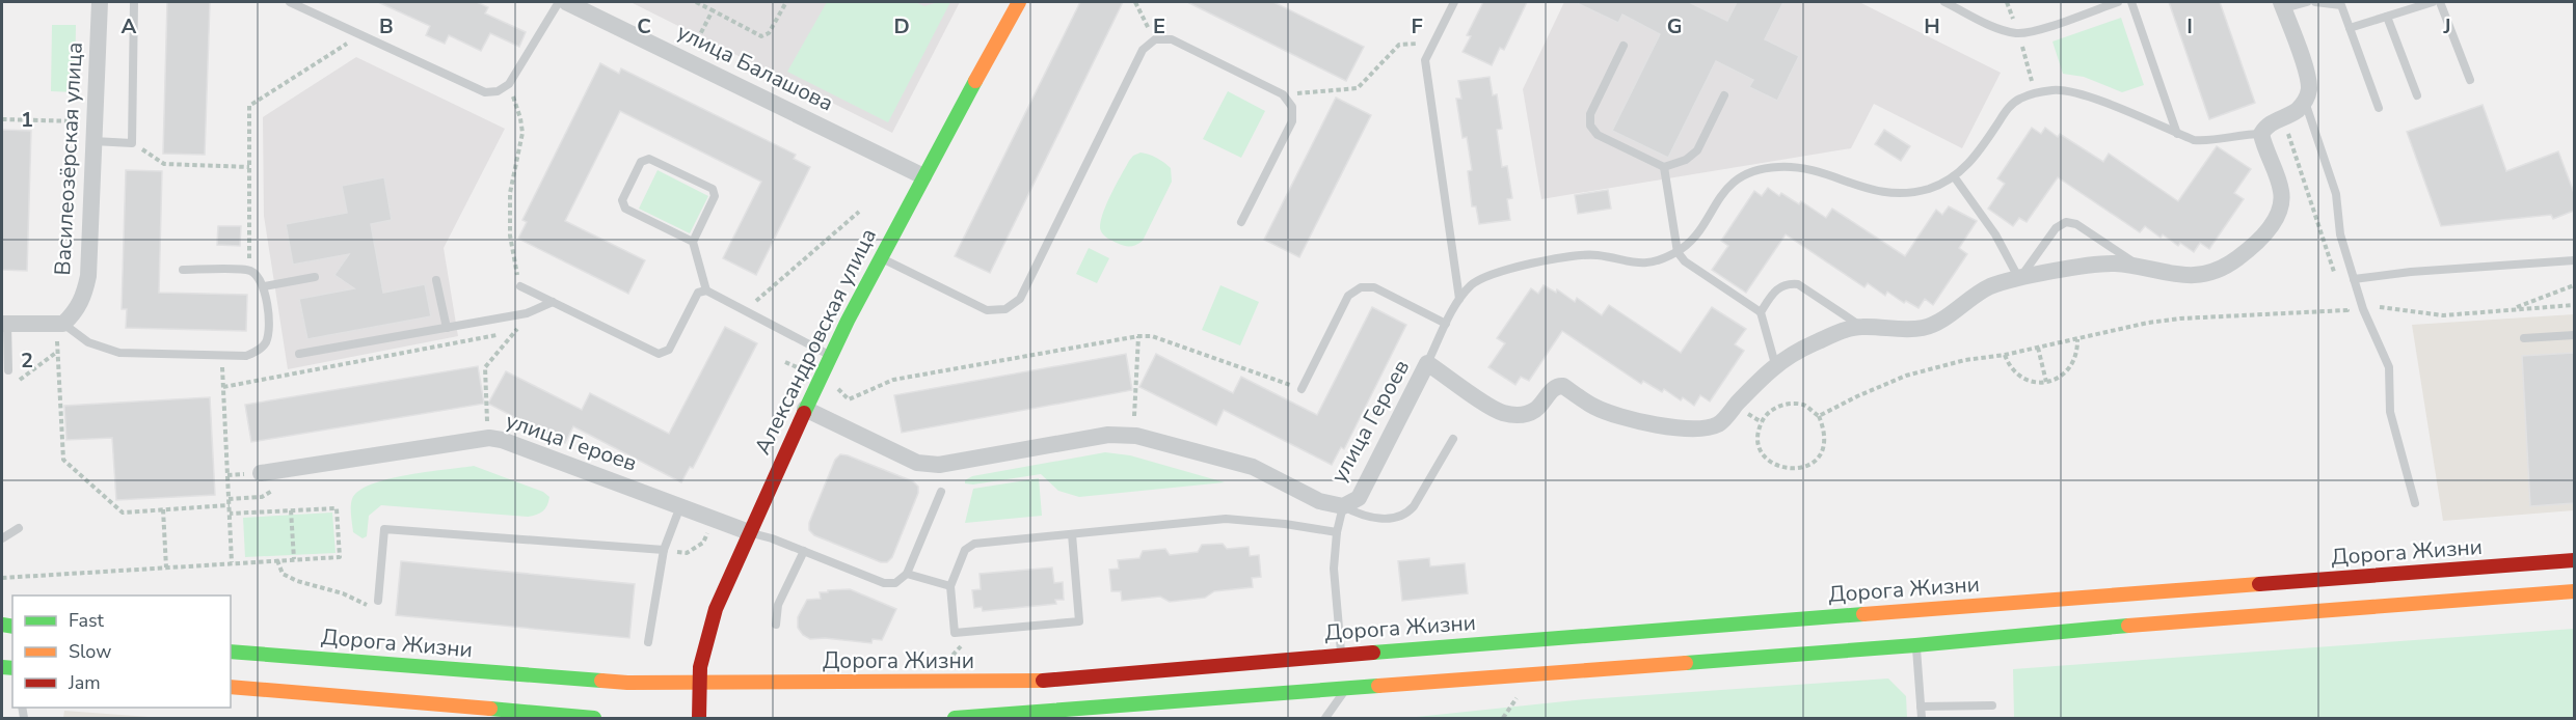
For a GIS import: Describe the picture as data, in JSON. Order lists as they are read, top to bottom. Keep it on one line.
{"streets":{"main road":["Александровская улица","Дорога Жизни"],"street":["улица Балашова","Василеозёрская улица","улица Героев"]},"crossings":[["улица Балашова","Александровская улица"],["Александровская улица","улица Героев"],["Александровская улица","Дорога Жизни"]],"legend":["Fast","Slow","Jam"],"grid":{"columns":["A","B","C","D","E","F","G","H","I","J"],"rows":["1","2"]}}
